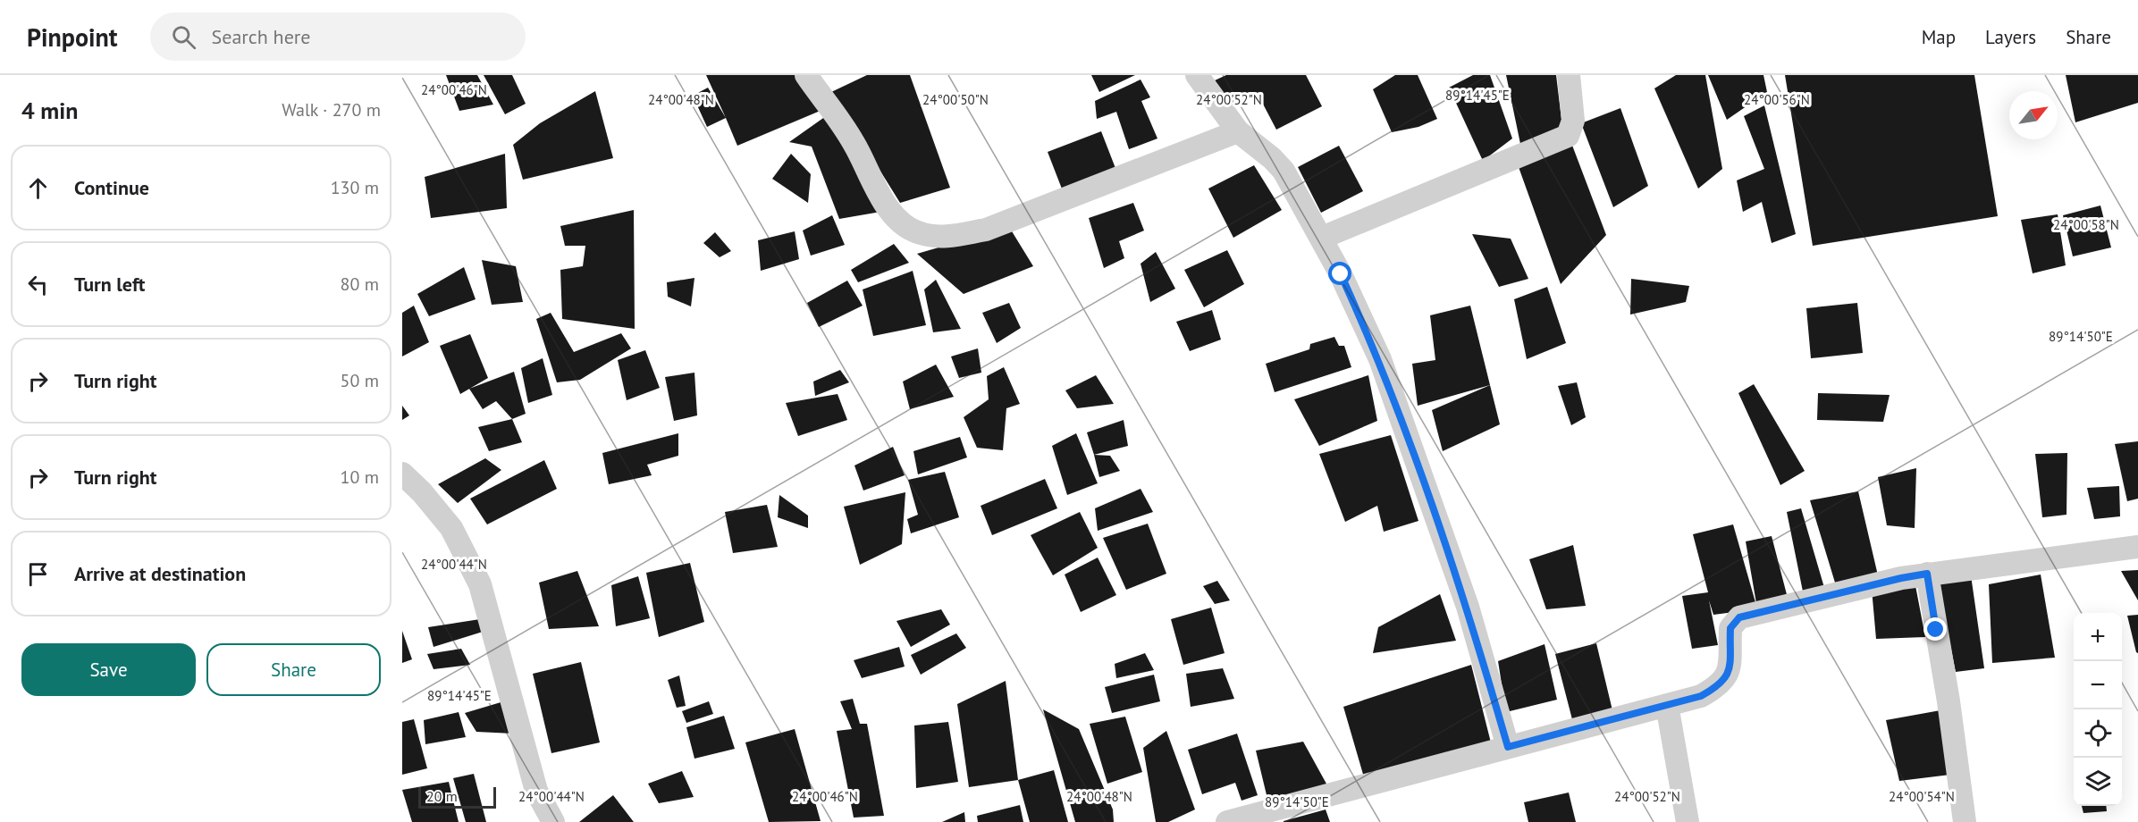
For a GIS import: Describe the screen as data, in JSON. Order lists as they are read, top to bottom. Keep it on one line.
{"scale_bar":"20 m","north":"top right","page":{"header":"Pinpoint","search":"Search here","nav":["Map","Layers","Share"],"heading":["4 min","Walk · 270 m"],"list":[["Continue","130 m"],["Turn left","80 m"],["Turn right","50 m"],["Turn right","10 m"],"Arrive at destination"],"map_buttons":["+","−"],"buttons":["Save","Share"],"scale":"20 m"},"coordinates":["24°00'46\"N","89°14'45\"E","24°00'48\"N","24°00'50\"N","24°00'52\"N","24°00'56\"N","24°00'58\"N","89°14'50\"E","24°00'44\"N","24°00'54\"N"]}
